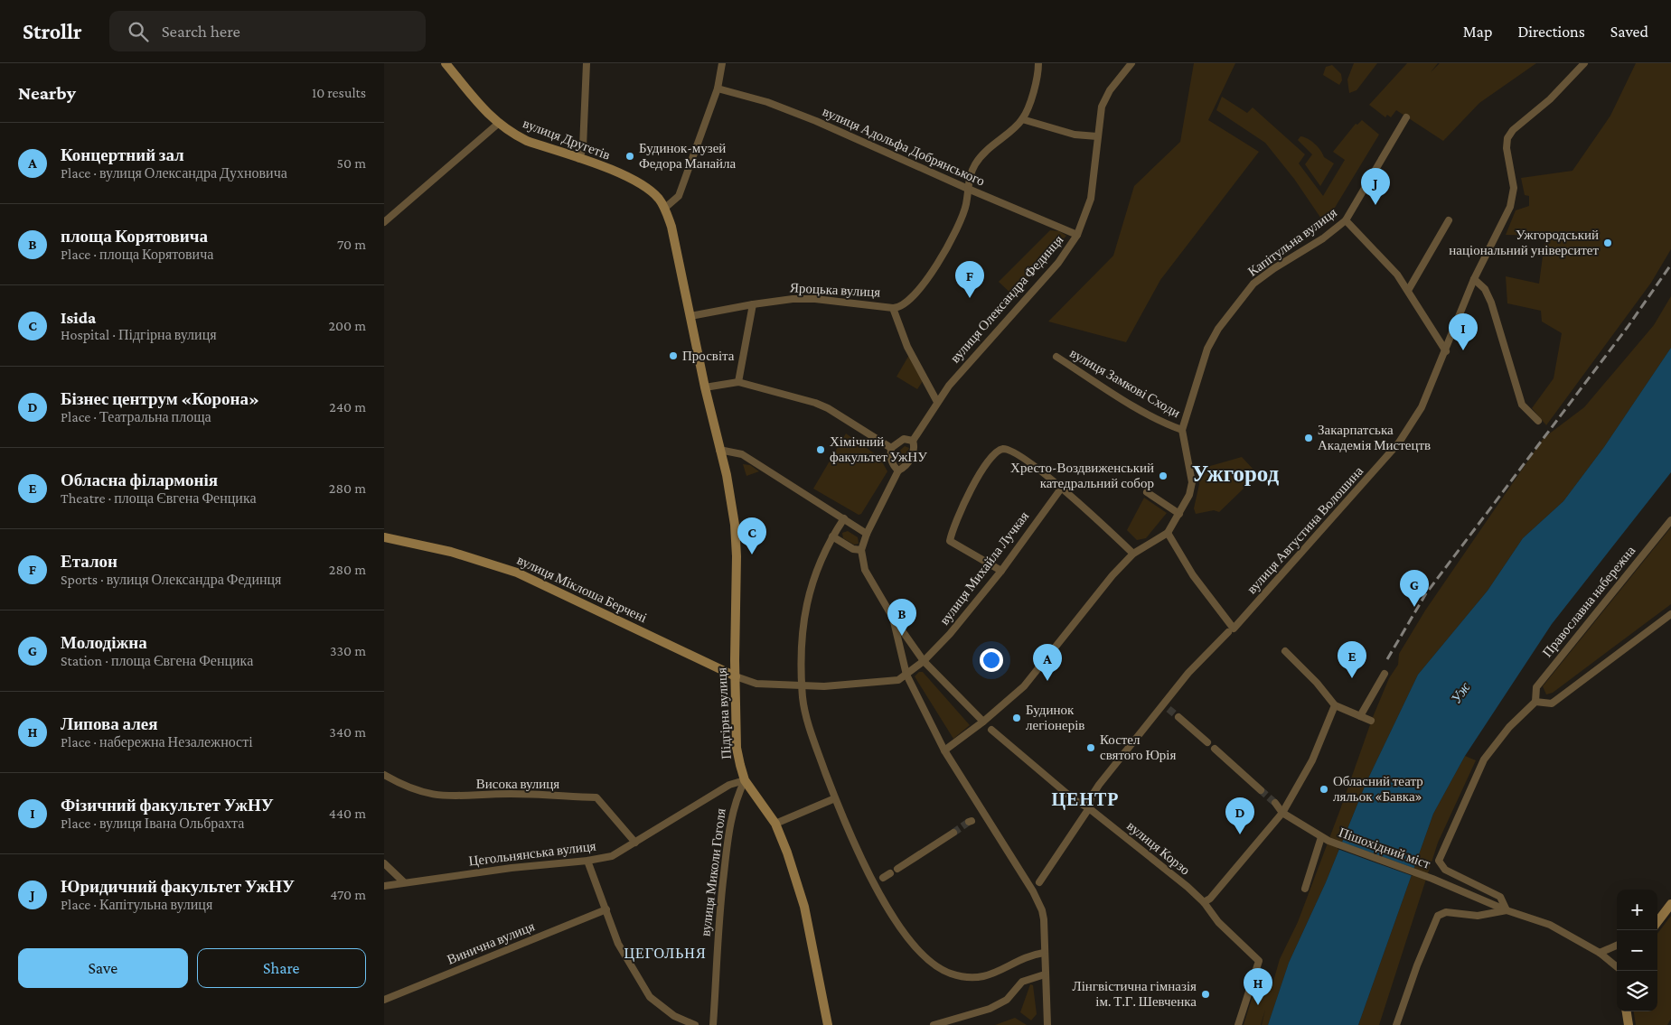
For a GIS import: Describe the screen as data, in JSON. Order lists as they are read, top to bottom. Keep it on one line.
{"streets":{"main road":["вулиця Другетів","вулиця Міклоша Берчені","Підгірна вулиця"],"street":["вулиця Адольфа Добрянського","Капітульна вулиця","Яроцька вулиця","вулиця Олександра Фединця","вулиця Замкові Сходи","вулиця Августина Волошина","вулиця Михайла Лучкая","Православна набережна","Висока вулиця","вулиця Корзо","Пішохідний міст","Цегольнянська вулиця","вулиця Миколи Гоголя","Винична вулиця"]},"crossings":[["вулиця Другетів","Яроцька вулиця"],["вулиця Другетів","Підгірна вулиця"],["вулиця Адольфа Добрянського","вулиця Олександра Фединця"],["Капітульна вулиця","вулиця Замкові Сходи"],["Яроцька вулиця","вулиця Олександра Фединця"],["вулиця Августина Волошина","вулиця Корзо"],["вулиця Михайла Лучкая","вулиця Міклоша Берчені"],["вулиця Михайла Лучкая","Підгірна вулиця"],["вулиця Міклоша Берчені","Підгірна вулиця"],["Православна набережна","Пішохідний міст"],["Підгірна вулиця","Цегольнянська вулиця"],["Підгірна вулиця","вулиця Миколи Гоголя"],["Висока вулиця","Цегольнянська вулиця"],["Цегольнянська вулиця","вулиця Миколи Гоголя"]],"districts":["Ужгород","ЦЕНТР","ЦЕГОЛЬНЯ"],"water":["Уж"],"places":["Будинок-музей Федора Манайла","Ужгородський національний університет","Просвіта","Закарпатська Академія Мистецтв","Хімічний факультет УжНУ","Хресто-Воздвиженський катедральний собор","Будинок легіонерів","Костел святого Юрія","Обласний театр ляльок «Бавка»","Лінгвістична гімназія ім. Т.Г. Шевченка"],"page":{"header":"Strollr","search":"Search here","nav":["Map","Directions","Saved"],"heading":["Nearby","10 results"],"list":[{"mark":"A","name":"Концертний зал","note":"Place · вулиця Олександра Духновича","value":"50 m"},{"mark":"B","name":"площа Корятовича","note":"Place · площа Корятовича","value":"70 m"},{"mark":"C","name":"Isida","note":"Hospital · Підгірна вулиця","value":"200 m"},{"mark":"D","name":"Бізнес центрум «Корона»","note":"Place · Театральна площа","value":"240 m"},{"mark":"E","name":"Обласна філармонія","note":"Theatre · площа Євгена Фенцика","value":"280 m"},{"mark":"F","name":"Еталон","note":"Sports · вулиця Олександра Фединця","value":"280 m"},{"mark":"G","name":"Молодіжна","note":"Station · площа Євгена Фенцика","value":"330 m"},{"mark":"H","name":"Липова алея","note":"Place · набережна Незалежності","value":"340 m"},{"mark":"I","name":"Фізичний факультет УжНУ","note":"Place · вулиця Івана Ольбрахта","value":"440 m"},{"mark":"J","name":"Юридичний факультет УжНУ","note":"Place · Капітульна вулиця","value":"470 m"}],"pins":["J","F","I","C","G","B","E","A","D","H"],"map_buttons":["+","−"],"buttons":["Save","Share"]}}
